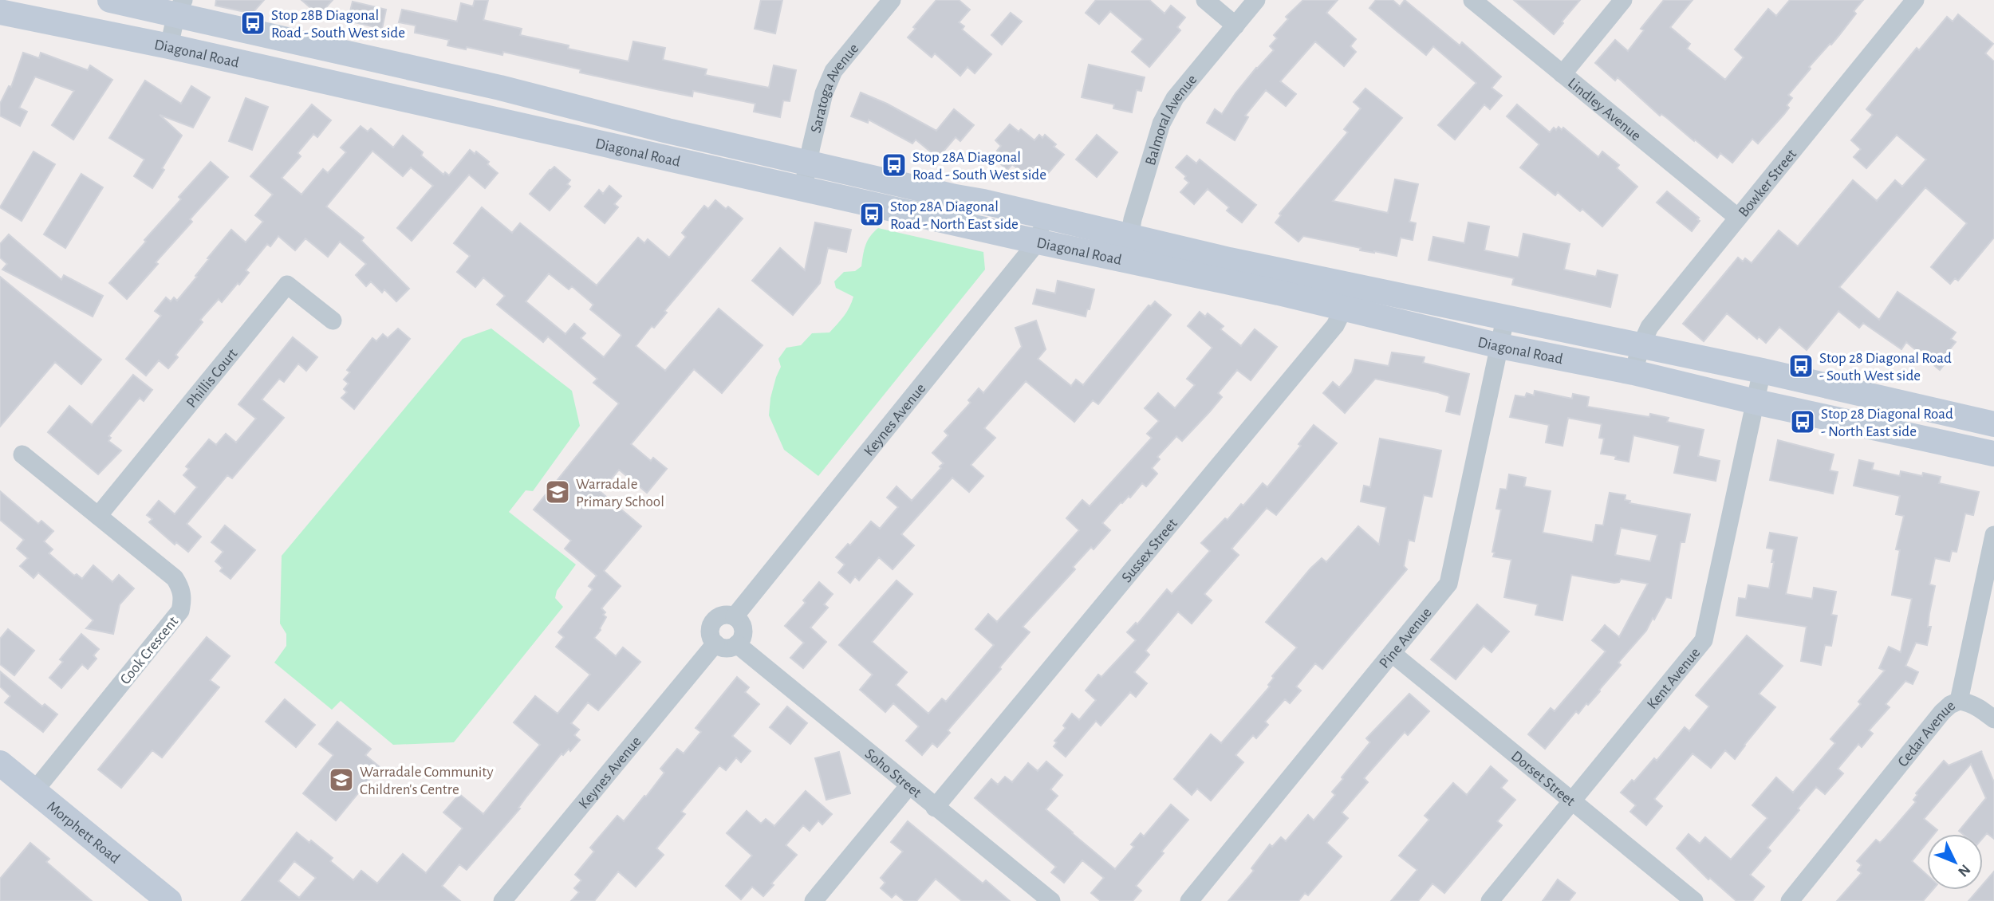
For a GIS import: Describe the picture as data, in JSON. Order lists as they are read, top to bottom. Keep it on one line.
{"streets":{"main road":["Diagonal Road","Morphett Road"],"street":["Saratoga Avenue","Lindley Avenue","Balmoral Avenue","Bowker Street","Phillis Court","Keynes Avenue","Sussex Street","Pine Avenue","Cook Crescent","Kent Avenue","Cedar Avenue","Soho Street","Dorset Street"]},"crossings":[["Diagonal Road","Saratoga Avenue"],["Diagonal Road","Balmoral Avenue"],["Diagonal Road","Bowker Street"],["Diagonal Road","Keynes Avenue"],["Diagonal Road","Sussex Street"],["Diagonal Road","Pine Avenue"],["Diagonal Road","Kent Avenue"],["Lindley Avenue","Bowker Street"],["Phillis Court","Cook Crescent"],["Keynes Avenue","Soho Street"],["Sussex Street","Soho Street"],["Pine Avenue","Dorset Street"],["Cook Crescent","Morphett Road"],["Kent Avenue","Dorset Street"]],"places":{"bus stop":["Stop 28B Diagonal Road - South West side","Stop 28A Diagonal Road - South West side","Stop 28A Diagonal Road - North East side","Stop 28 Diagonal Road - South West side","Stop 28 Diagonal Road - North East side"],"school or university":["Warradale Primary School","Warradale Community Children's Centre"]},"north":"bottom right"}
